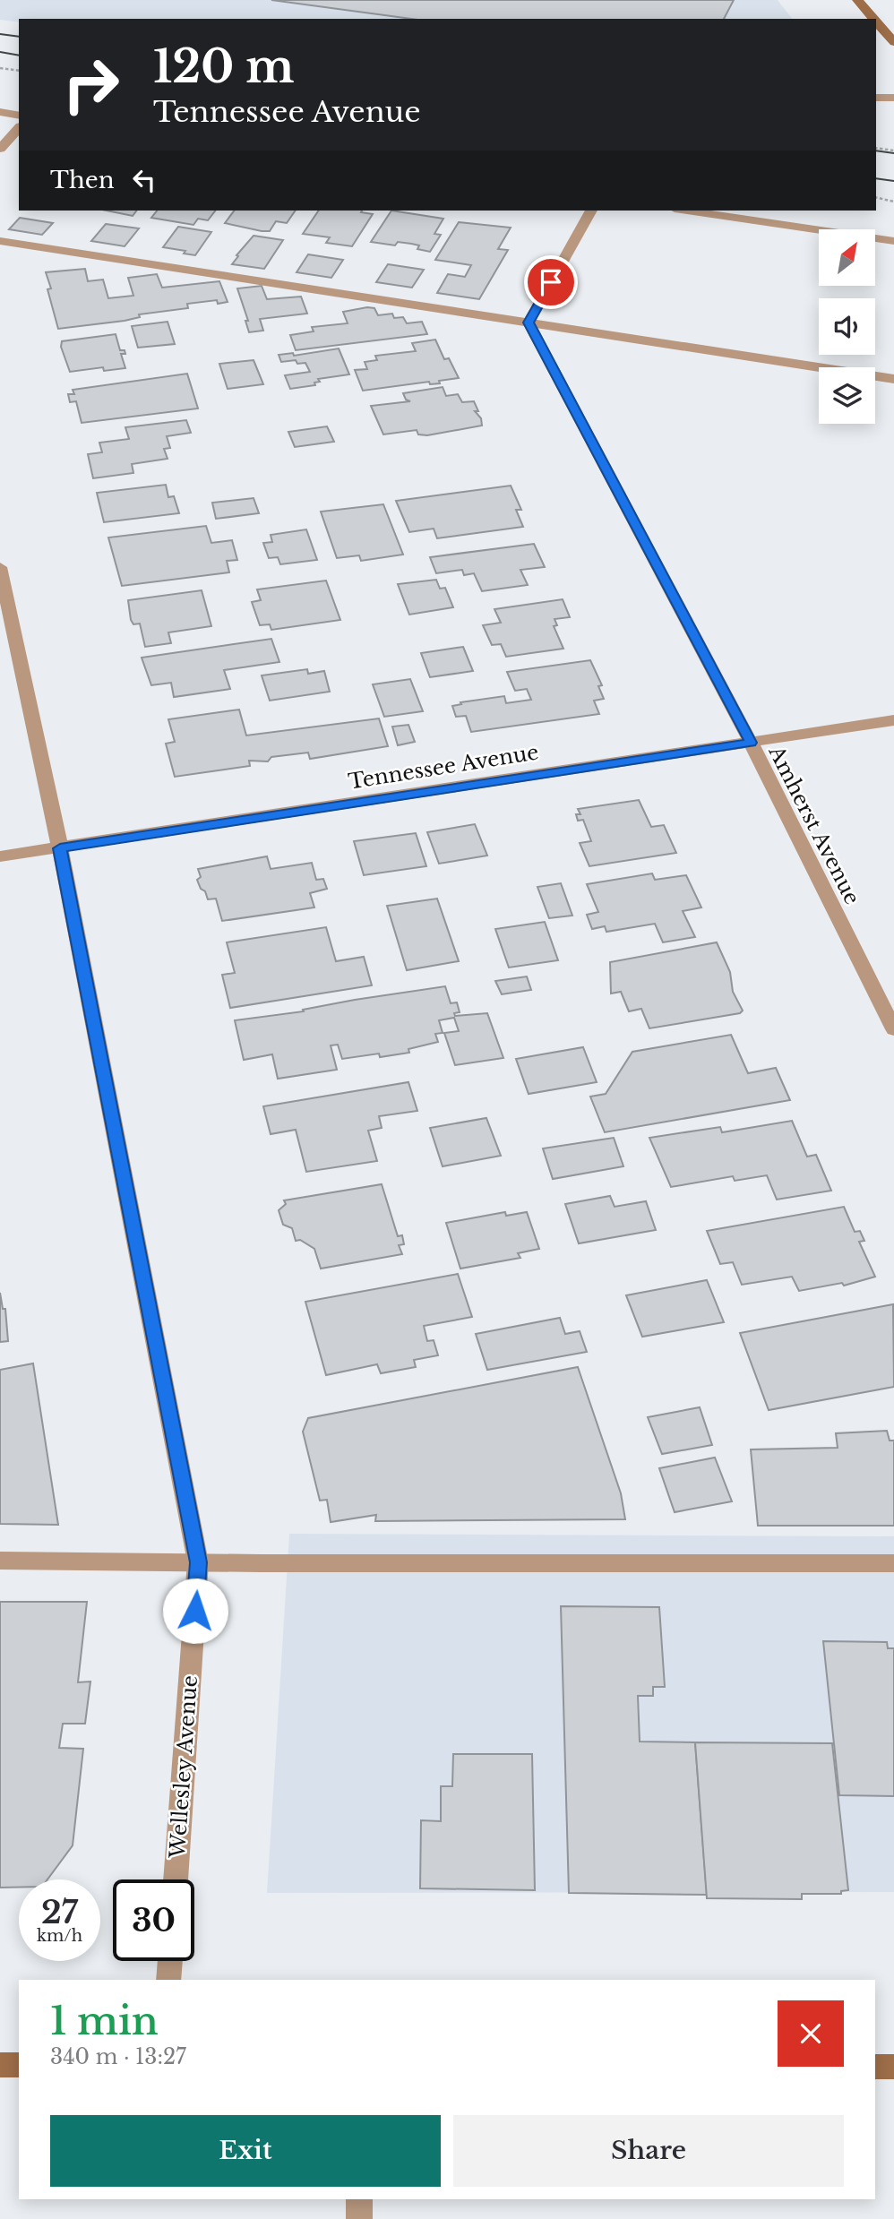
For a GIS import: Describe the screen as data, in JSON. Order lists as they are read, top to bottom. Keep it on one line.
{"streets":{"street":["Tennessee Avenue","Amherst Avenue","Wellesley Avenue"]},"crossings":[["Tennessee Avenue","Amherst Avenue"],["Tennessee Avenue","Wellesley Avenue"]],"north":"top right","page":{"turn":["120 m","Tennessee Avenue"],"then":"Then","speed":"27 km/h","limit":"30","heading":["1 min","340 m · 13:27"],"buttons":["Exit","Share"]}}
